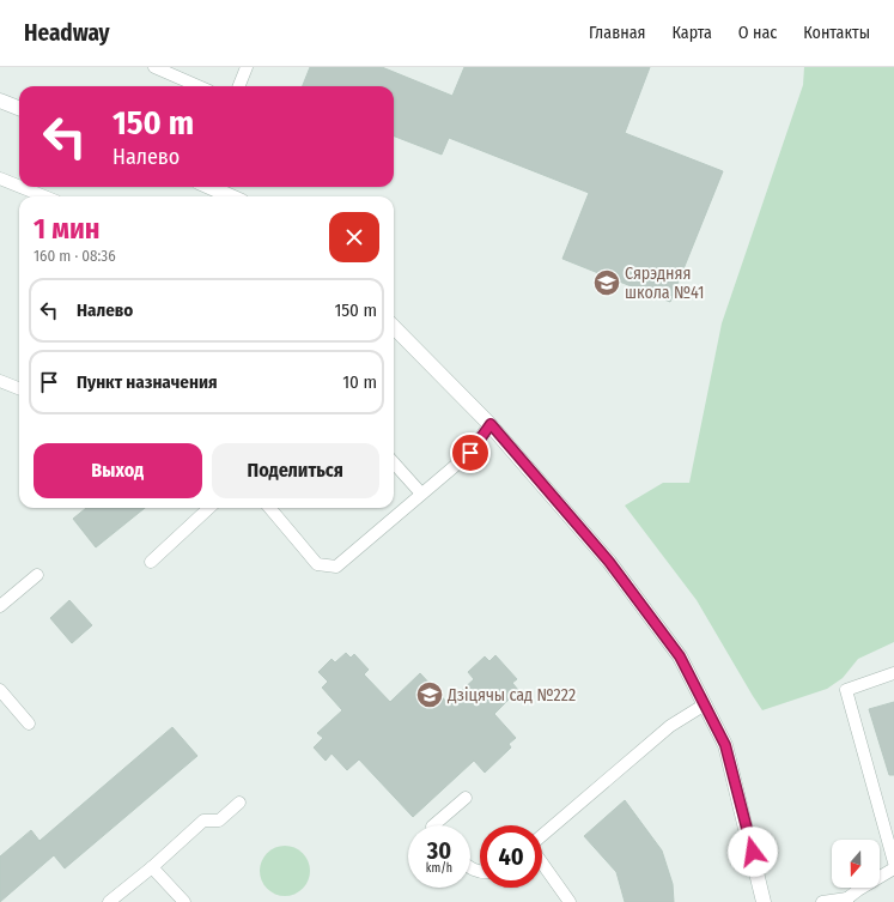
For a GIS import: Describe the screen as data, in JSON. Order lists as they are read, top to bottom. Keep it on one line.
{"places":{"school or university":["Сярэдняя школа №41","Дзіцячы сад №222"]},"north":"bottom","page":{"header":"Headway","nav":["Главная","Карта","О нас","Контакты"],"turn":["150 m","Налево"],"heading":["1 мин","160 m · 08:36"],"list":[{"name":"Налево","value":"150 m"},{"name":"Пункт назначения","value":"10 m"}],"buttons":["Выход","Поделиться"],"speed":"30 km/h","limit":"40"}}
